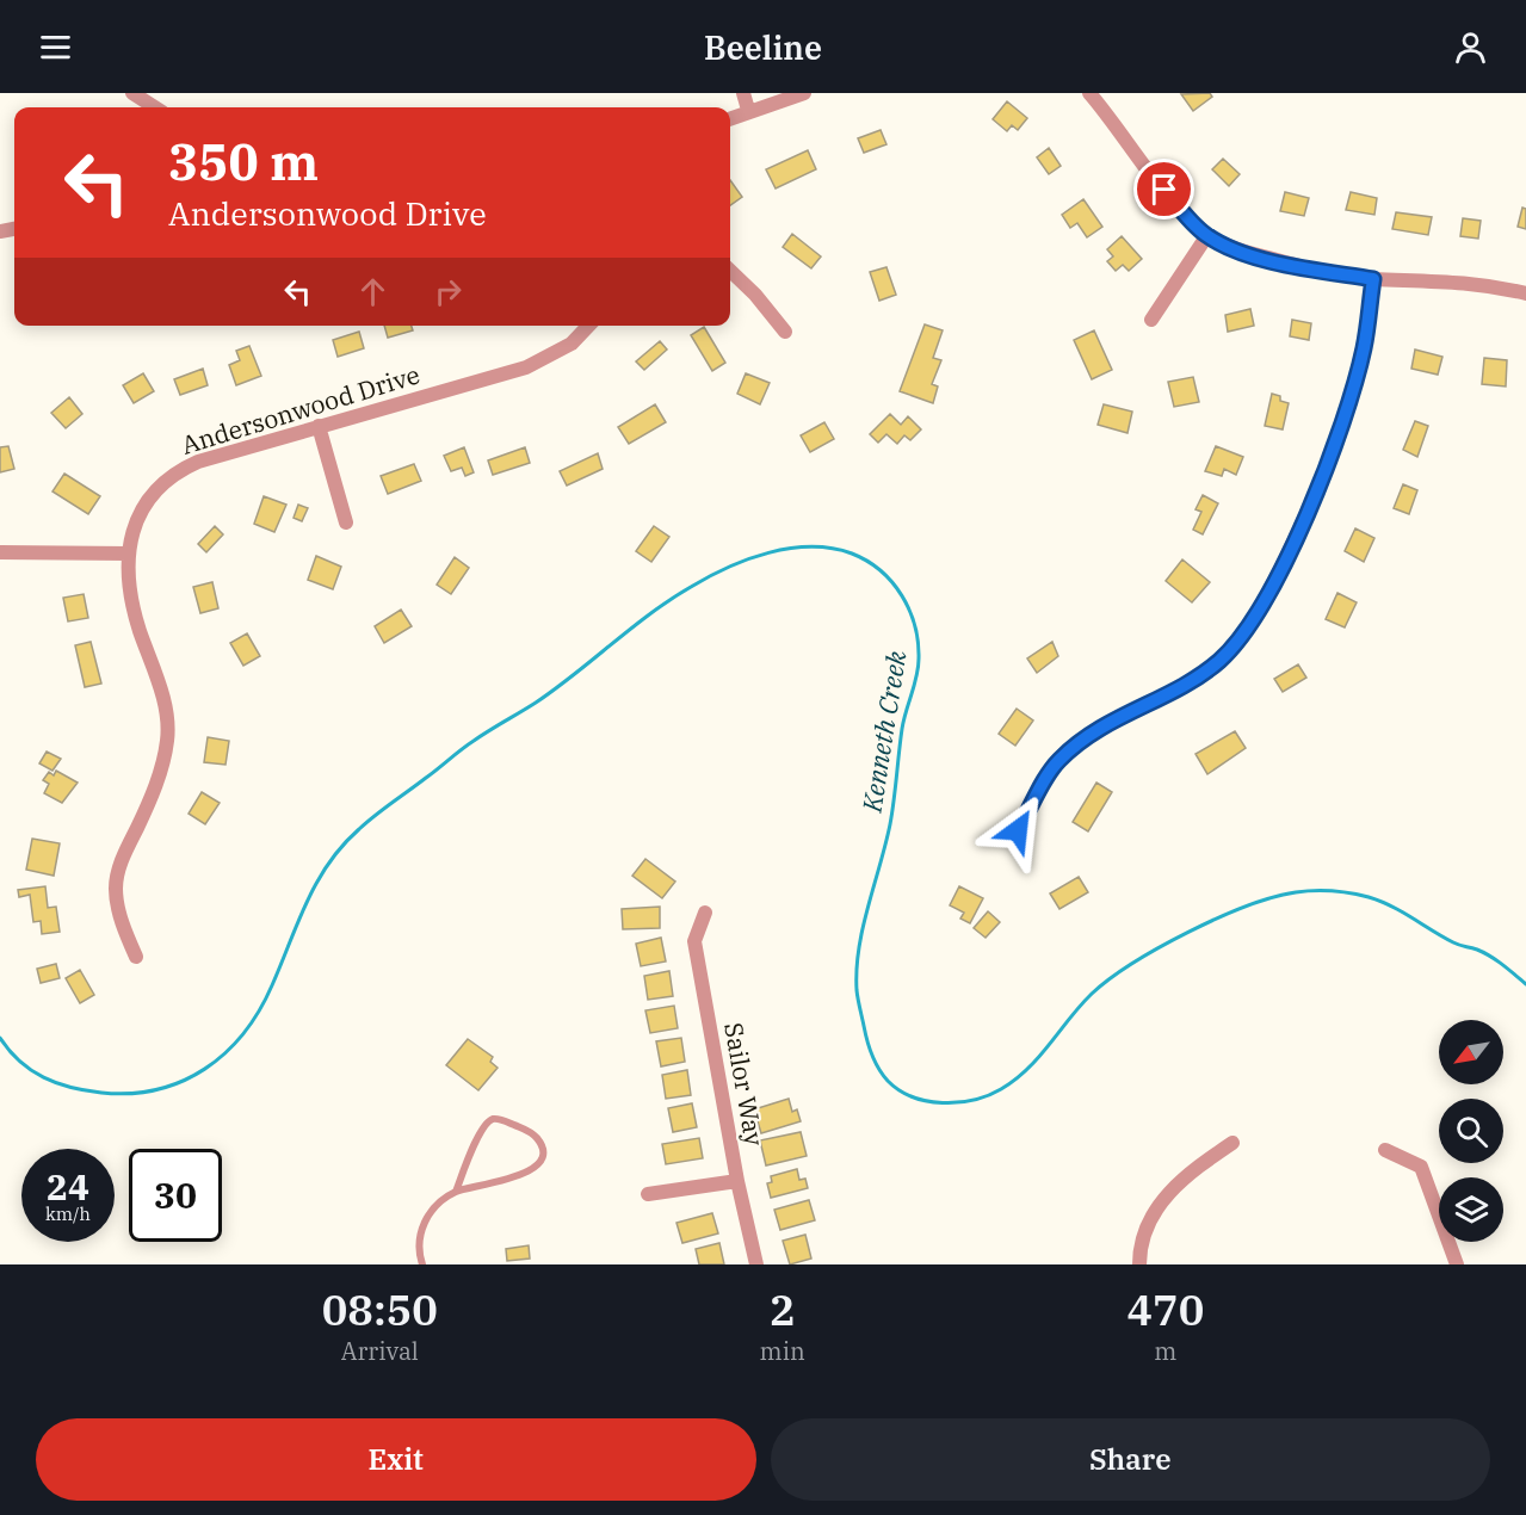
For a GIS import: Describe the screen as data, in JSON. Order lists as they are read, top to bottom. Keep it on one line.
{"streets":{"street":["Andersonwood Drive","Sailor Way"]},"water":["Kenneth Creek"],"north":"bottom left","page":{"header":"Beeline","turn":["350 m","Andersonwood Drive"],"speed":"24 km/h","limit":"30","eta":["08:50","Arrival","2","min","470","m"],"buttons":["Exit","Share"]}}
